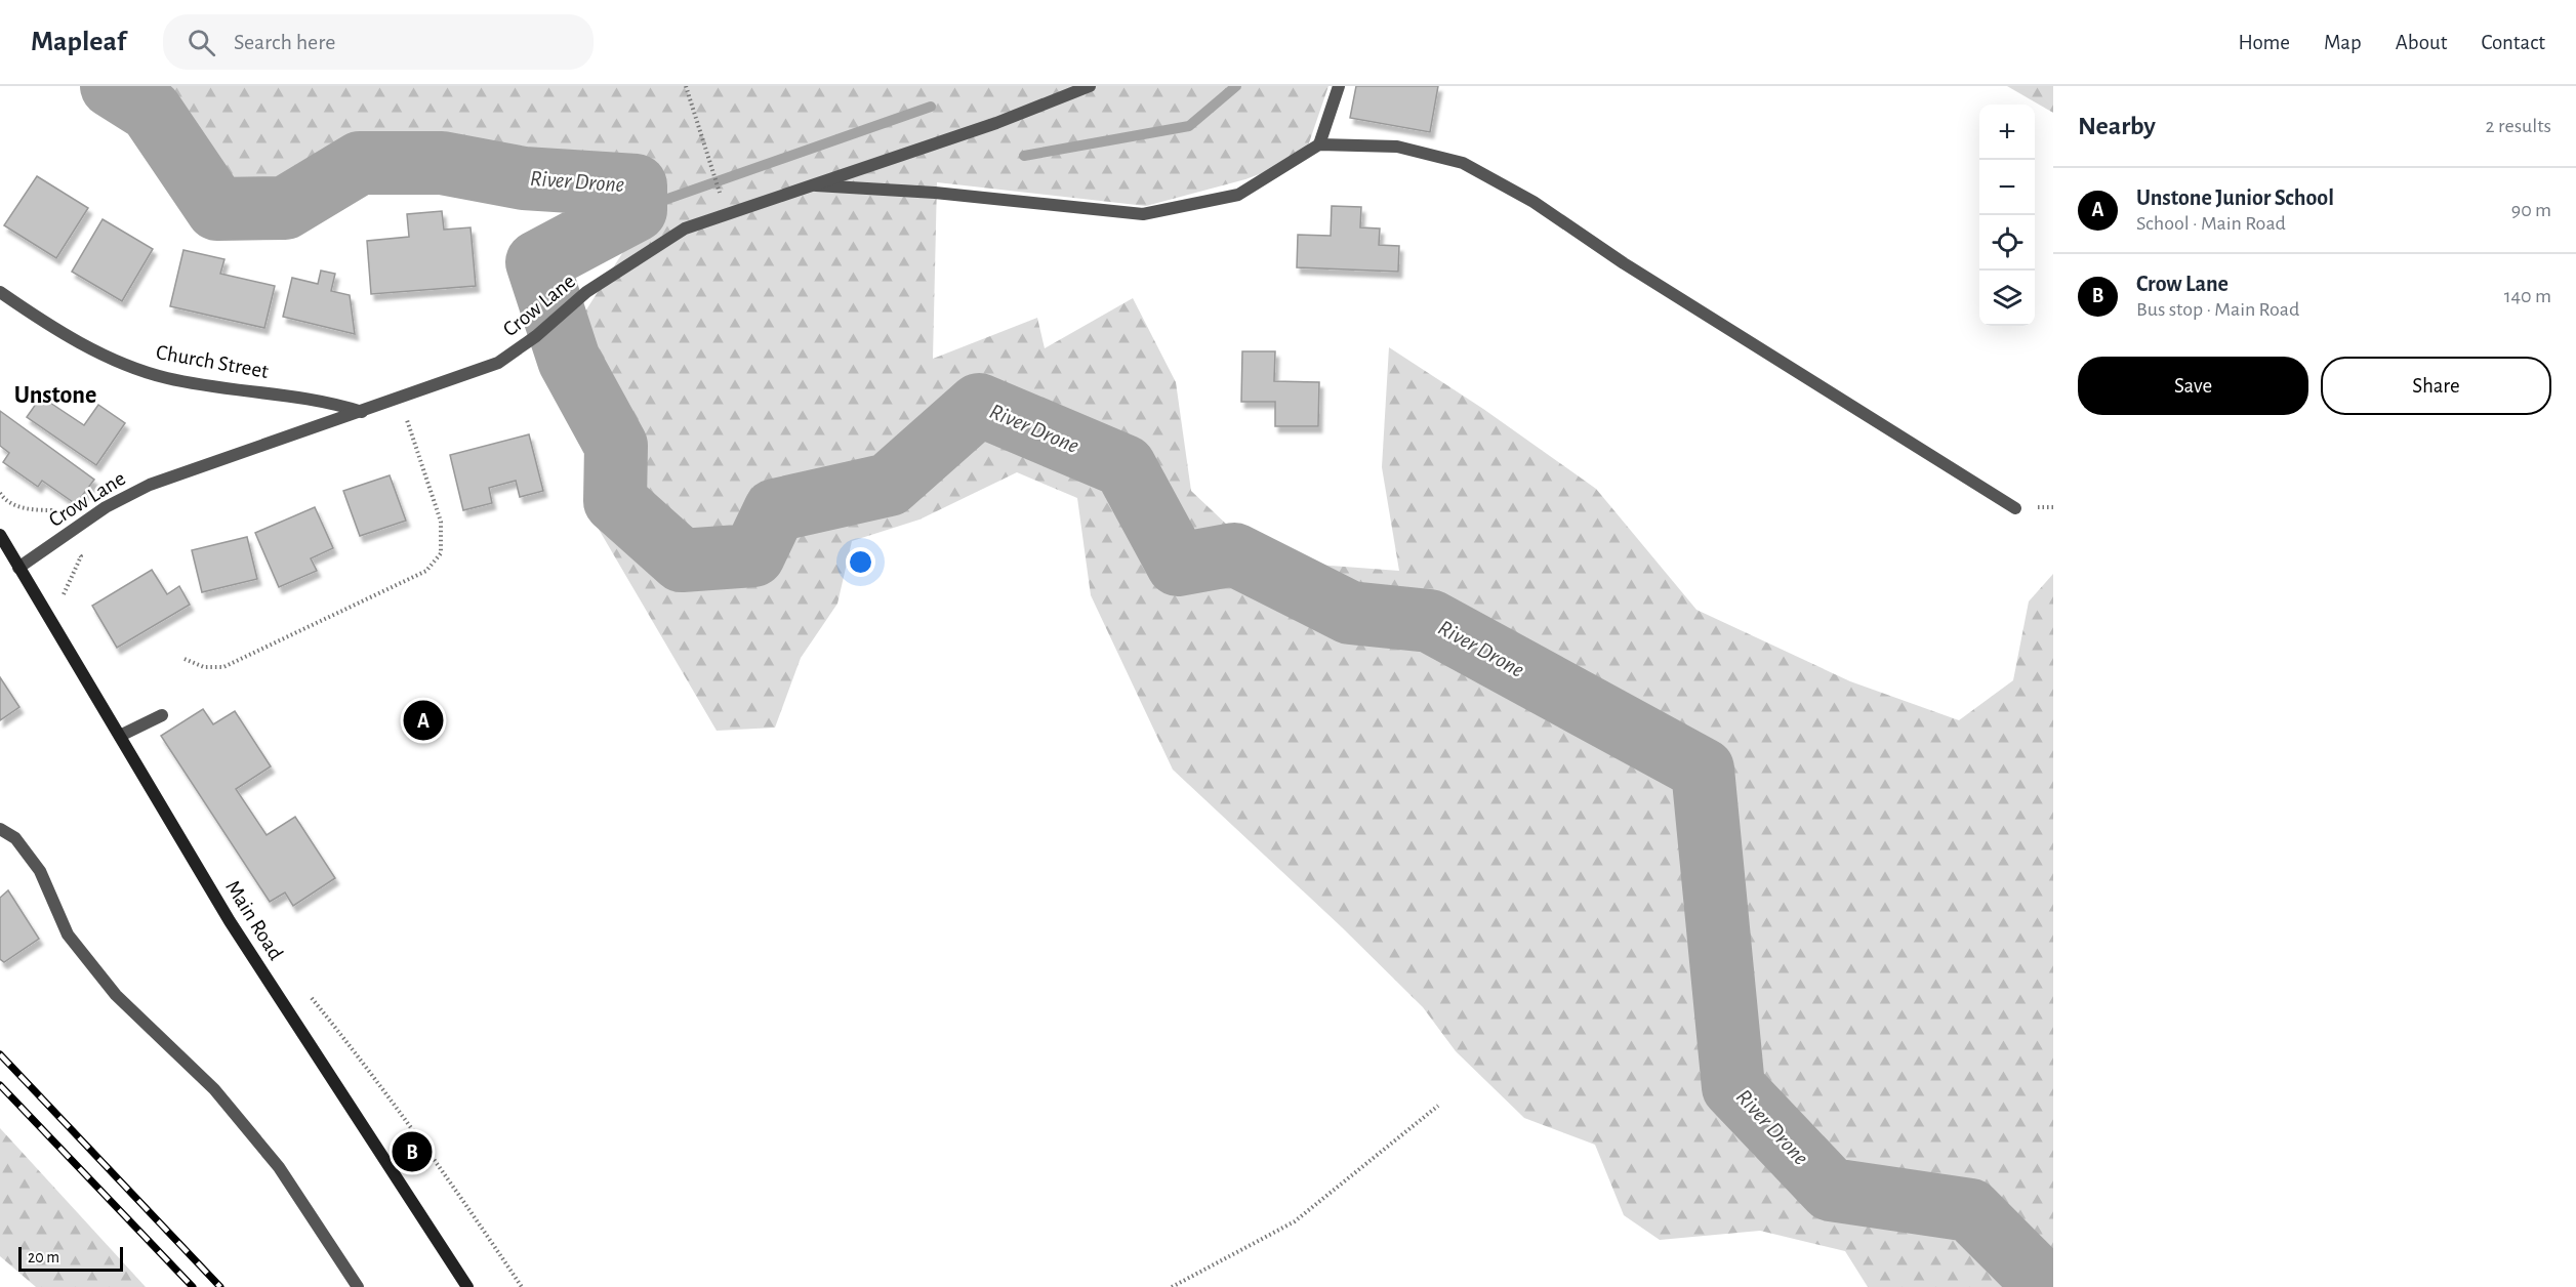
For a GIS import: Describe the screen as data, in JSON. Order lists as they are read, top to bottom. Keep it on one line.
{"streets":{"main road":["Main Road"],"street":["Crow Lane","Church Street"]},"crossings":[["Crow Lane","Church Street"],["Crow Lane","Main Road"]],"districts":["Unstone"],"water":["River Drone"],"scale_bar":"20 m","page":{"header":"Mapleaf","search":"Search here","nav":["Home","Map","About","Contact"],"heading":["Nearby","2 results"],"map_buttons":["+","−"],"list":[{"mark":"A","name":"Unstone Junior School","note":"School · Main Road","value":"90 m"},{"mark":"B","name":"Crow Lane","note":"Bus stop · Main Road","value":"140 m"}],"buttons":["Save","Share"],"pins":["A","B"],"scale":"20 m"}}
